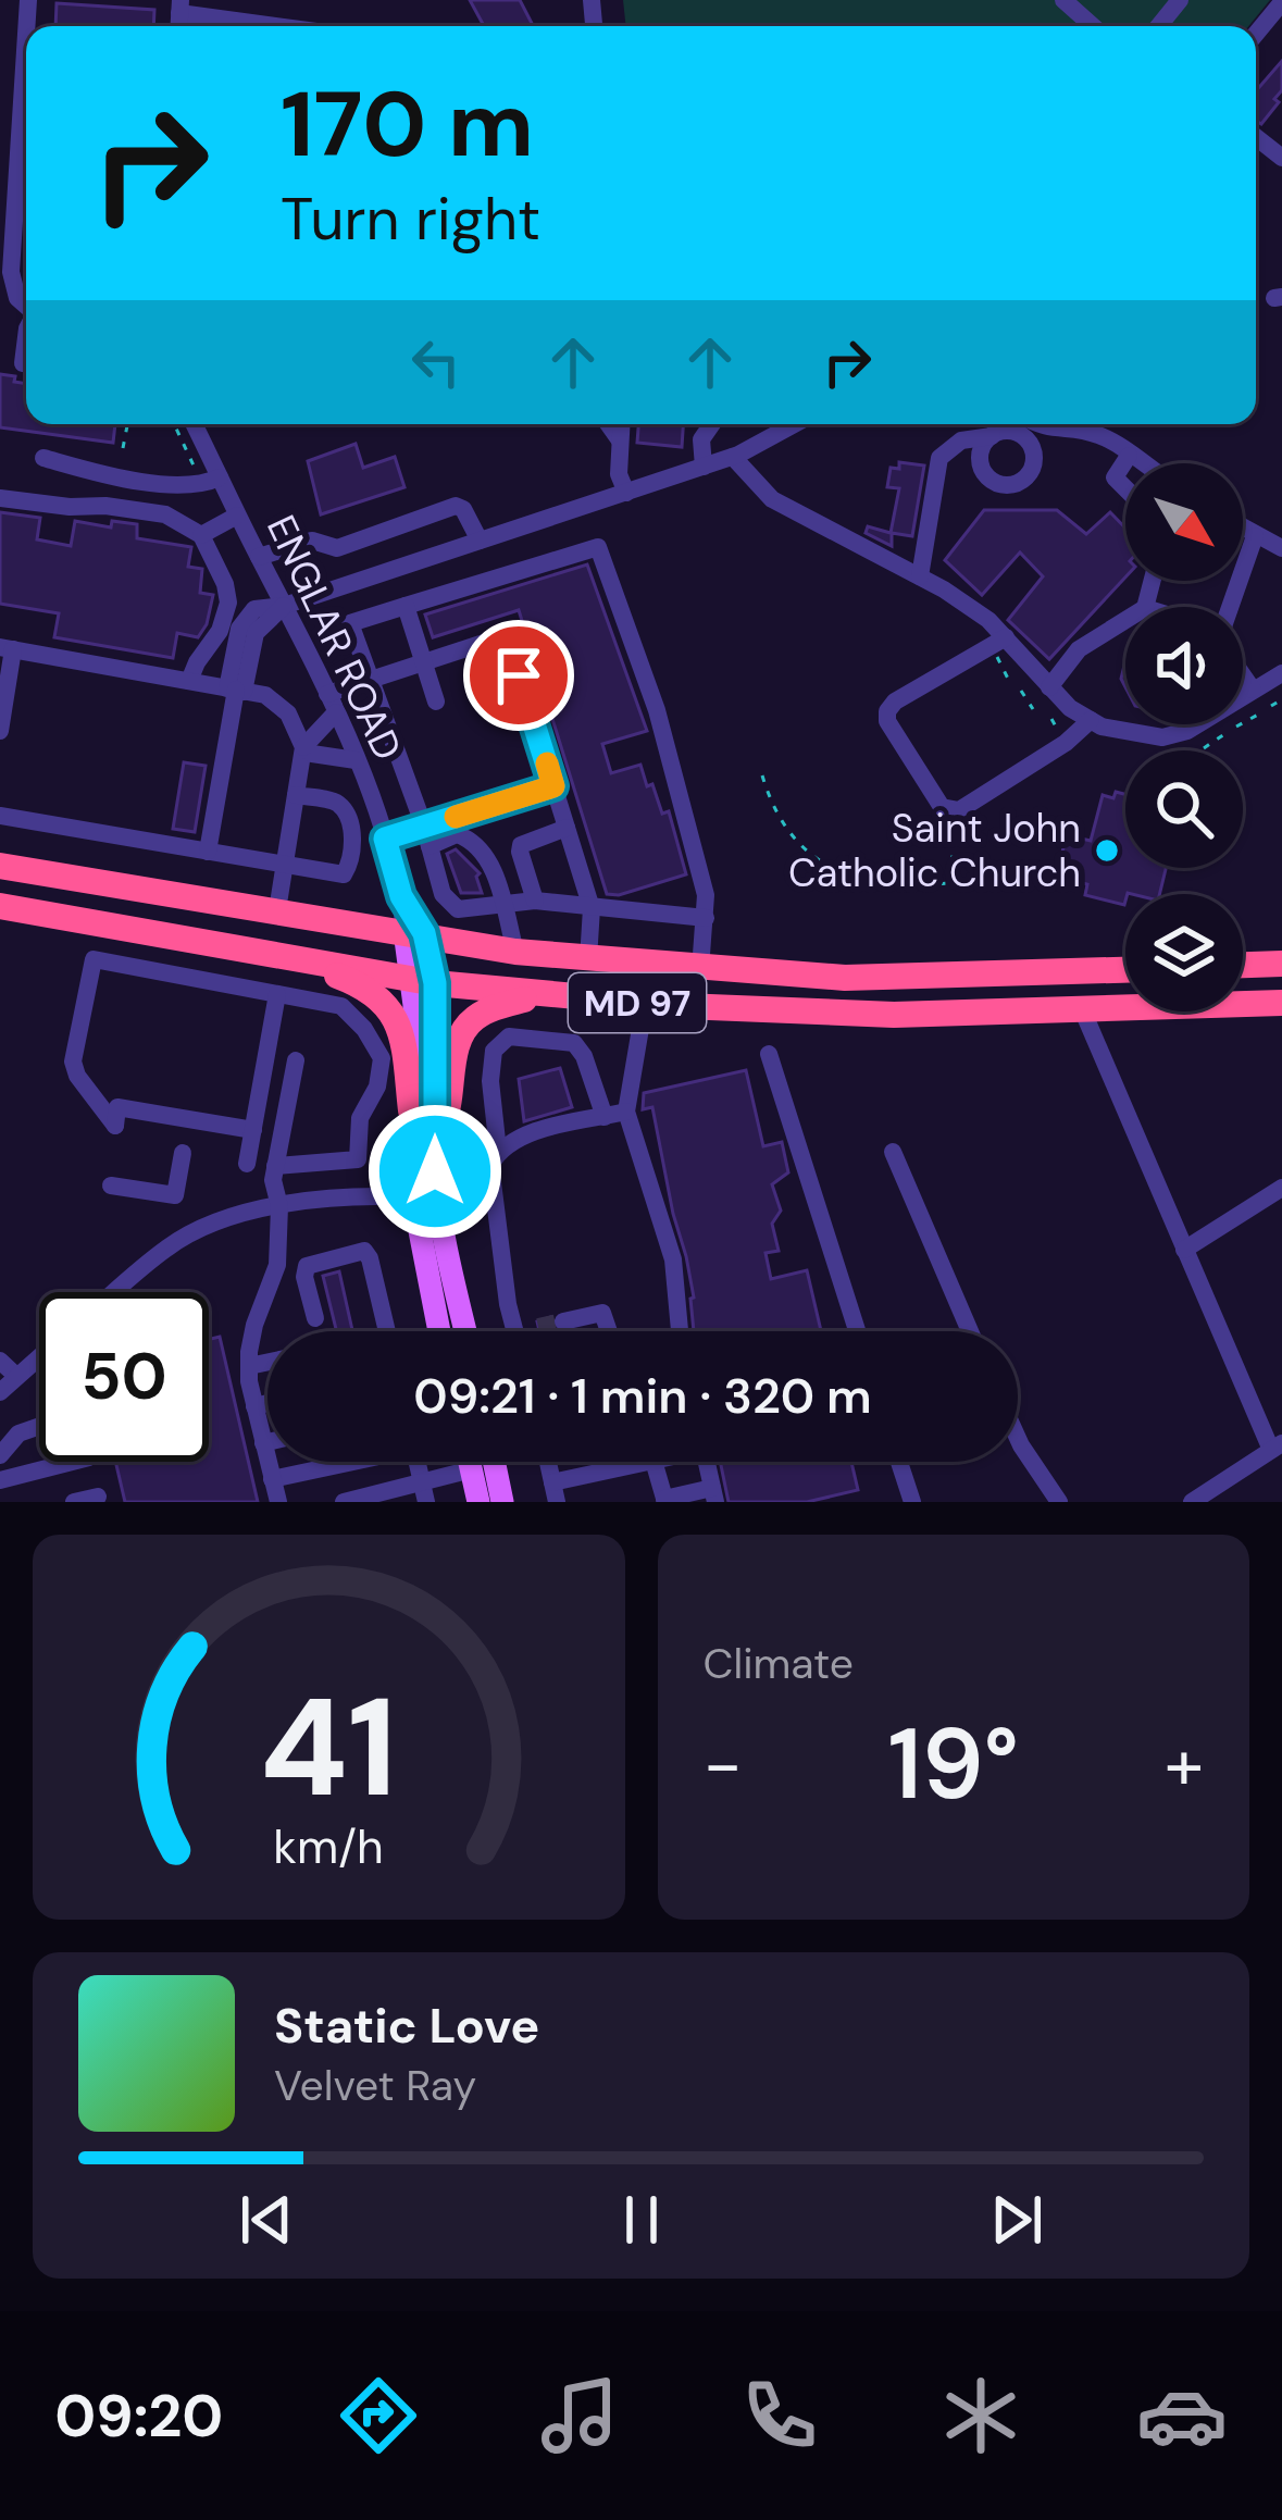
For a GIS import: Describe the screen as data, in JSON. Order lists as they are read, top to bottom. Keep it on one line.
{"streets":{"highway":["MD 97"],"main road":["ENGLAR ROAD"]},"crossings":[["ENGLAR ROAD","MD 97"]],"places":["Saint John Catholic Church"],"north":"bottom right","page":{"turn":["170 m","Turn right"],"limit":"50","trip":"09:21 · 1 min · 320 m","tile":"Climate","heat":["−","19°","+"],"song":["Static Love","Velvet Ray"],"tabs":"09:20","gauge":["41","km/h"]}}
